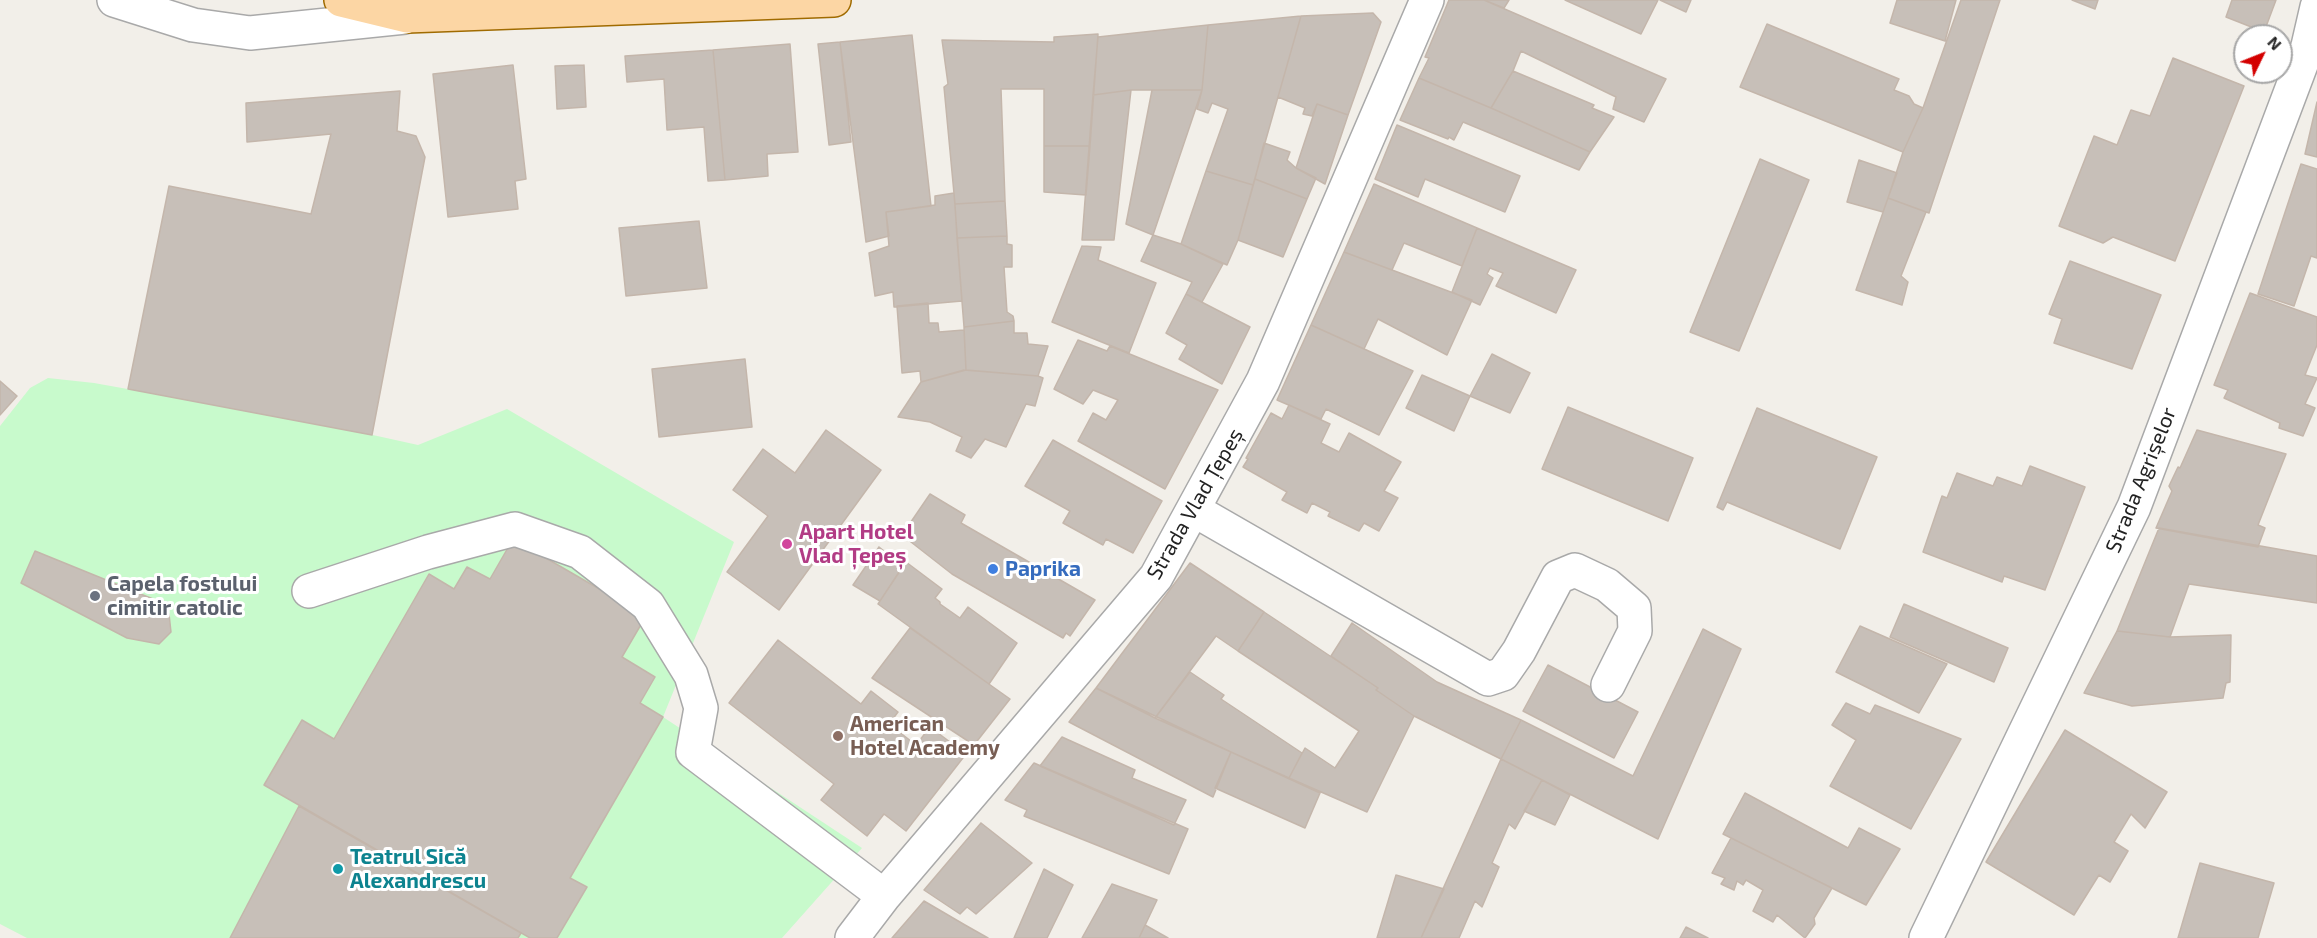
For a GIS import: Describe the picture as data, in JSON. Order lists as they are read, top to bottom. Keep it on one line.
{"streets":{"street":["Strada Agrișelor","Strada Vlad Țepeș"]},"places":["Apart Hotel Vlad Țepeș","Paprika","Capela fostului cimitir catolic","American Hotel Academy","Teatrul Sică Alexandrescu"],"north":"top right"}
